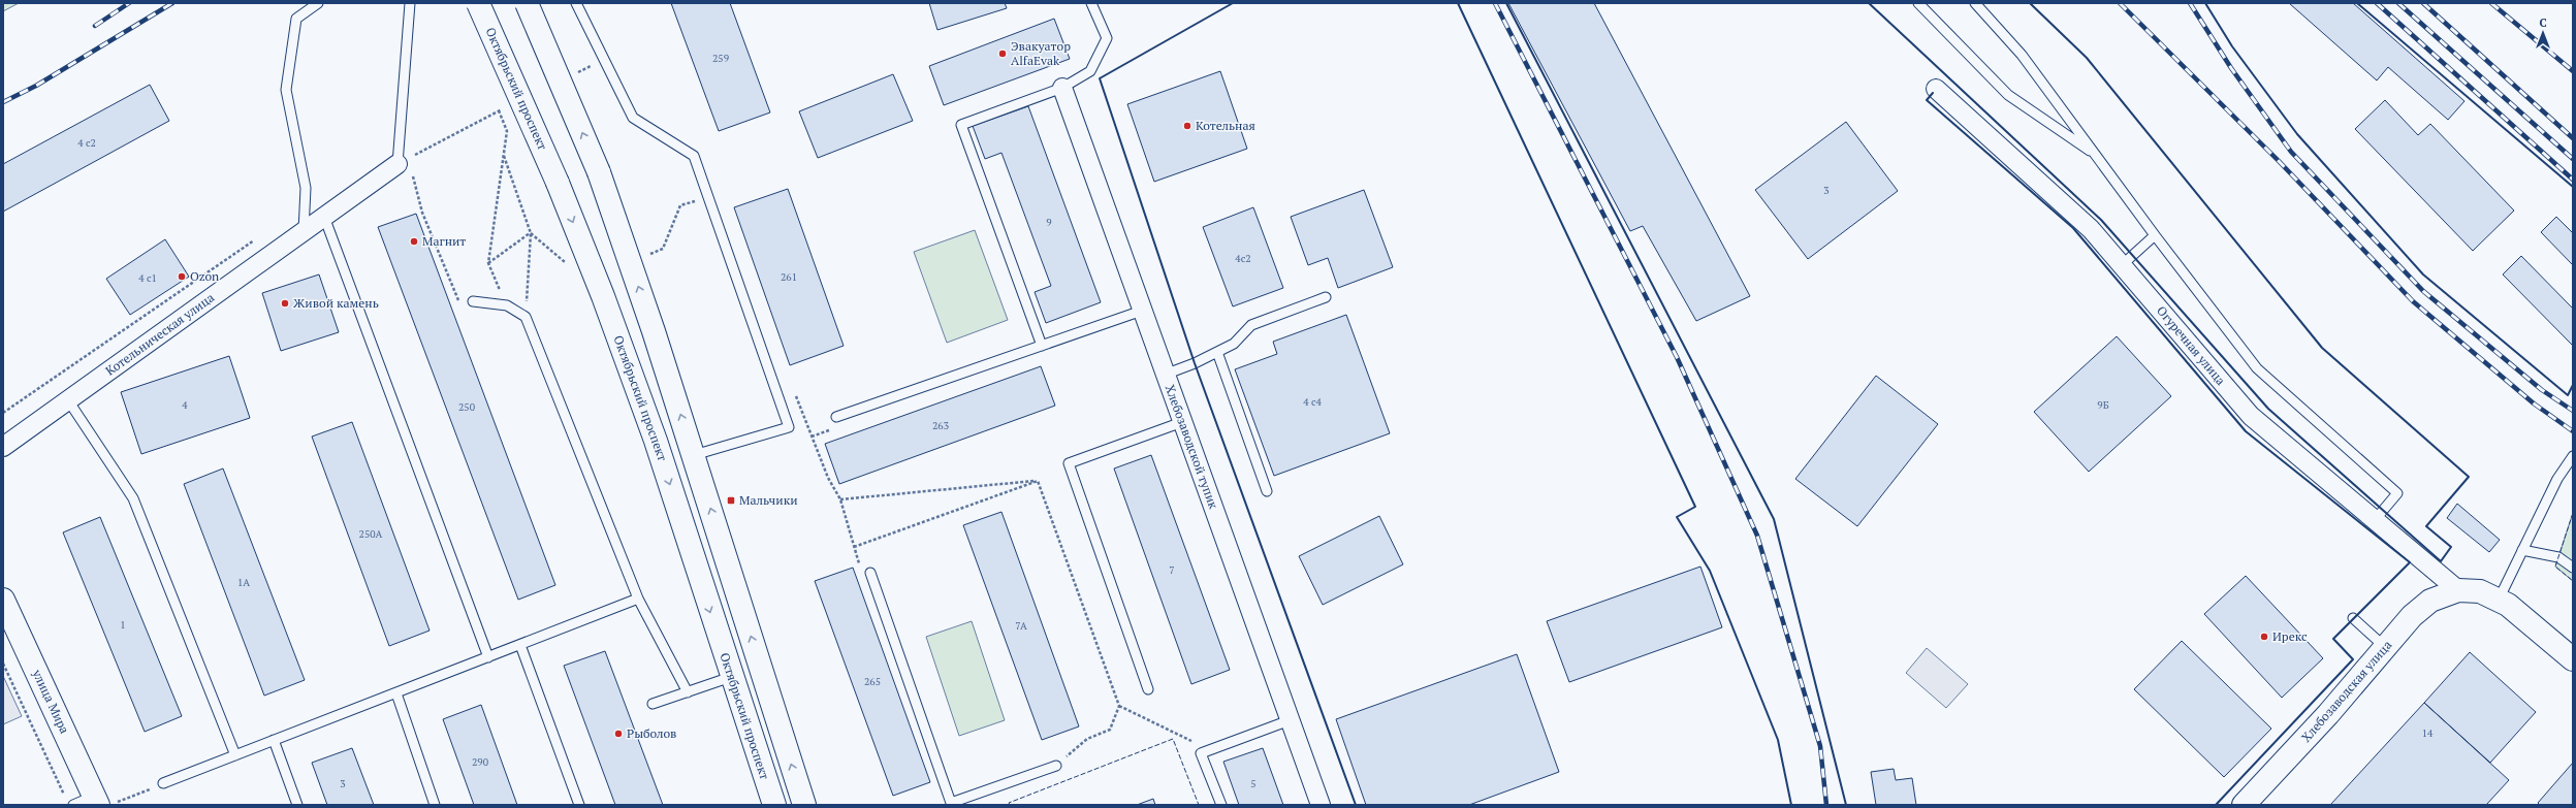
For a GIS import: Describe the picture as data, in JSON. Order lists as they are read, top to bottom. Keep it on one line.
{"streets":{"main road":["Октябрьский проспект","Хлебозаводская улица","улица Мира"],"street":["Котельническая улица","Огуречная улица","Хлебозаводской тупик"]},"crossings":[["Огуречная улица","Хлебозаводская улица"]],"places":{"other":["Эвакуатор AlfaEvak","Котельная","Магнит","Ozon","Живой камень","Ирекс","Рыболов"],"transit":["Мальчики"]},"house_numbers":["259","4 с2","3","9","4с2","261","4 с1","4 с4","4","9Б","250","263","250А","7","1А","1","7А","265","14","290","3","5"],"north":"top"}
